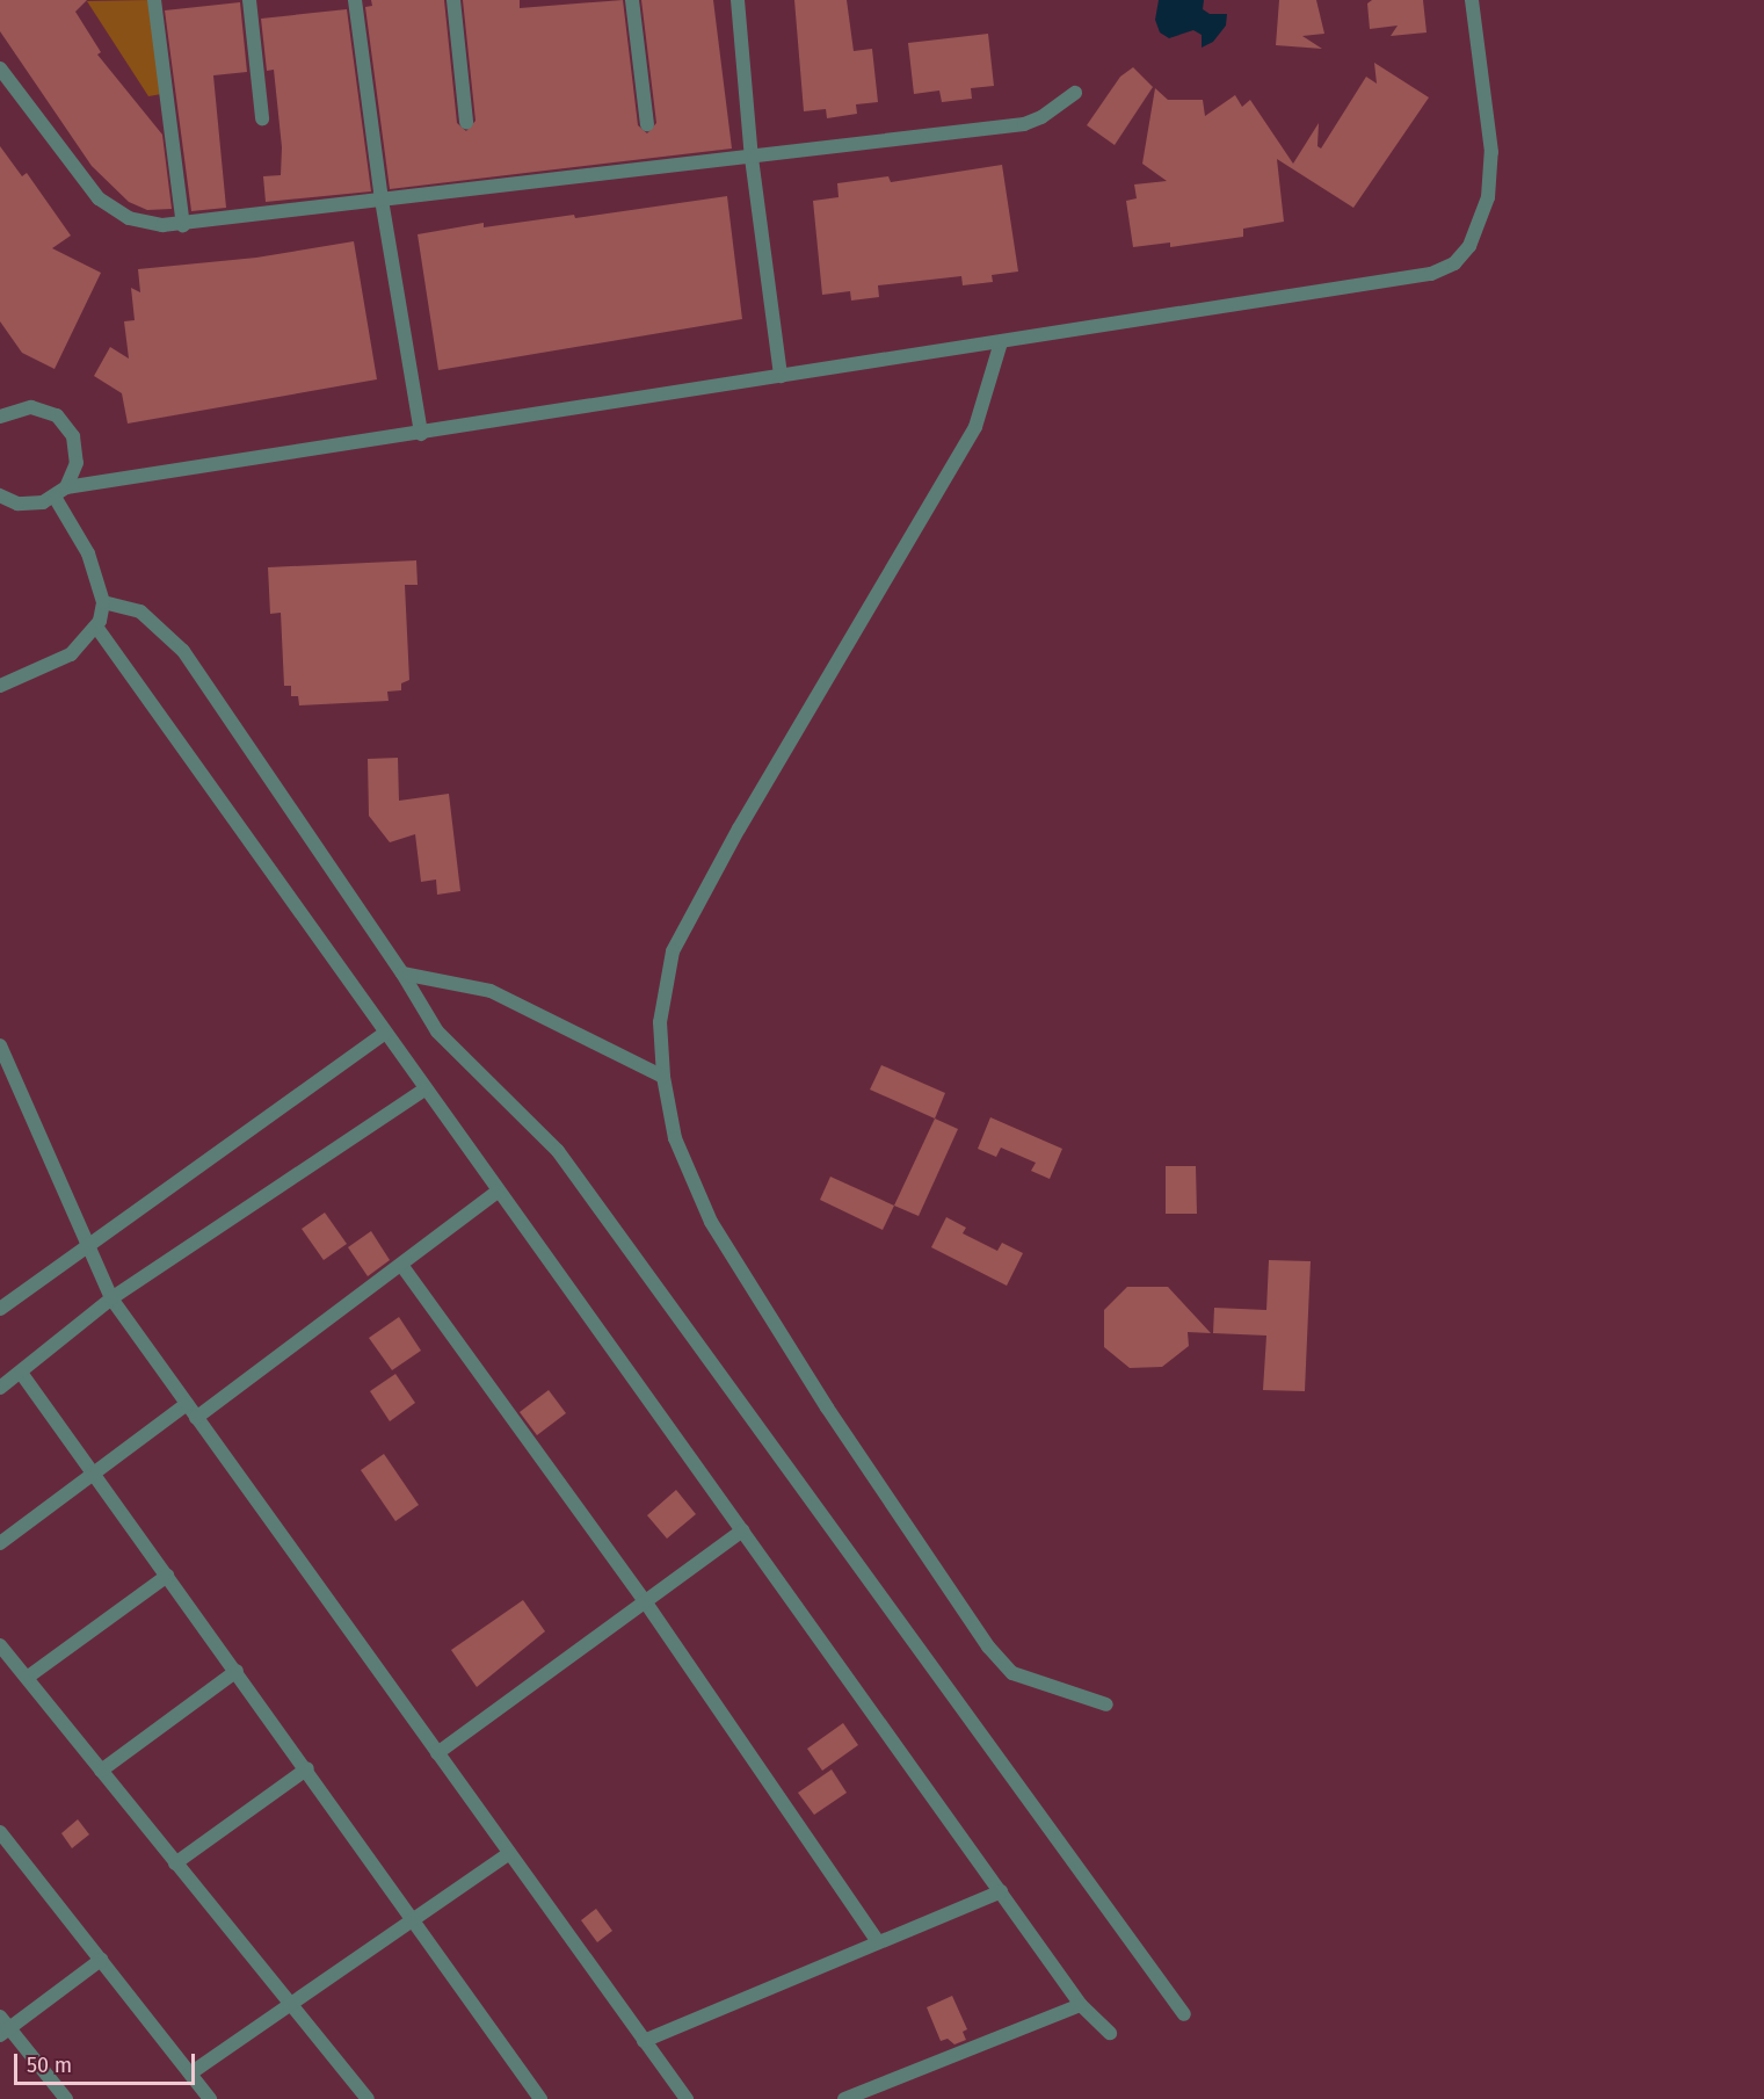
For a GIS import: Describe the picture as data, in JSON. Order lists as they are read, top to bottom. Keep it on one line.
{"scale_bar":"50 m"}
